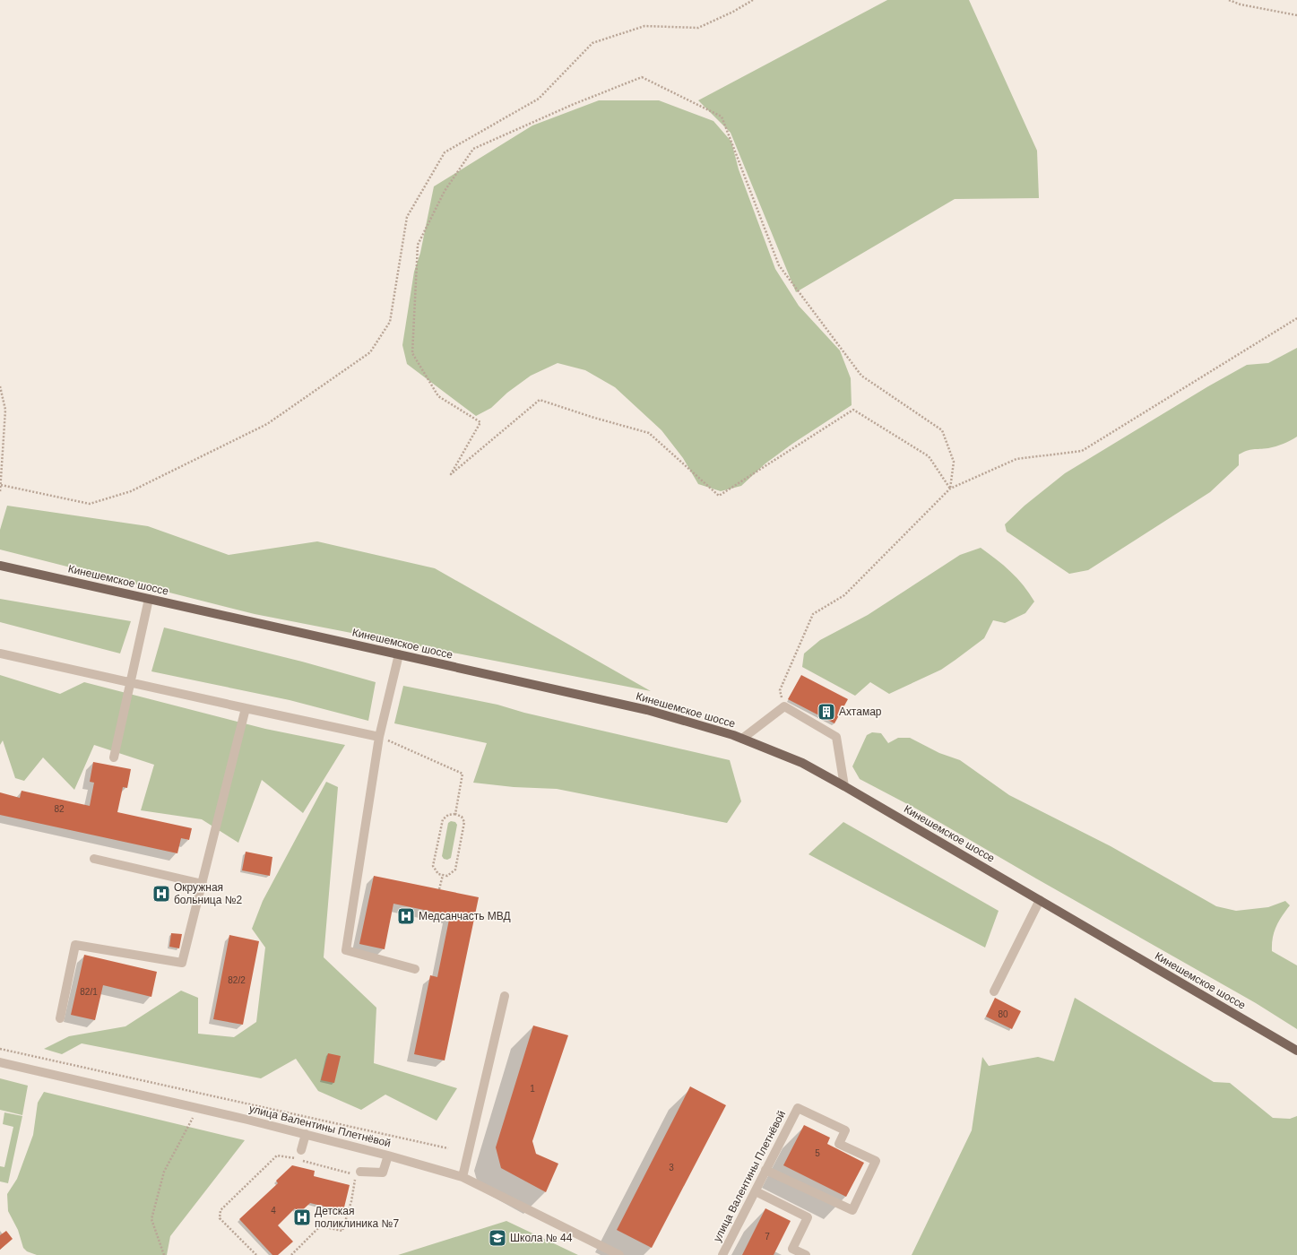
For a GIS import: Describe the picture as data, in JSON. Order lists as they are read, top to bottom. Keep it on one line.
{"streets":{"main road":["Кинешемское шоссе"],"street":["улица Валентины Плетнёвой"]},"places":{"building":["Ахтамар"],"hospital":["Окружная больница №2","Медсанчасть МВД","Детская поликлиника №7"],"school or university":["Школа № 44"]},"house_numbers":["82","82/2","82/1","80","1","5","3","4","7"]}
